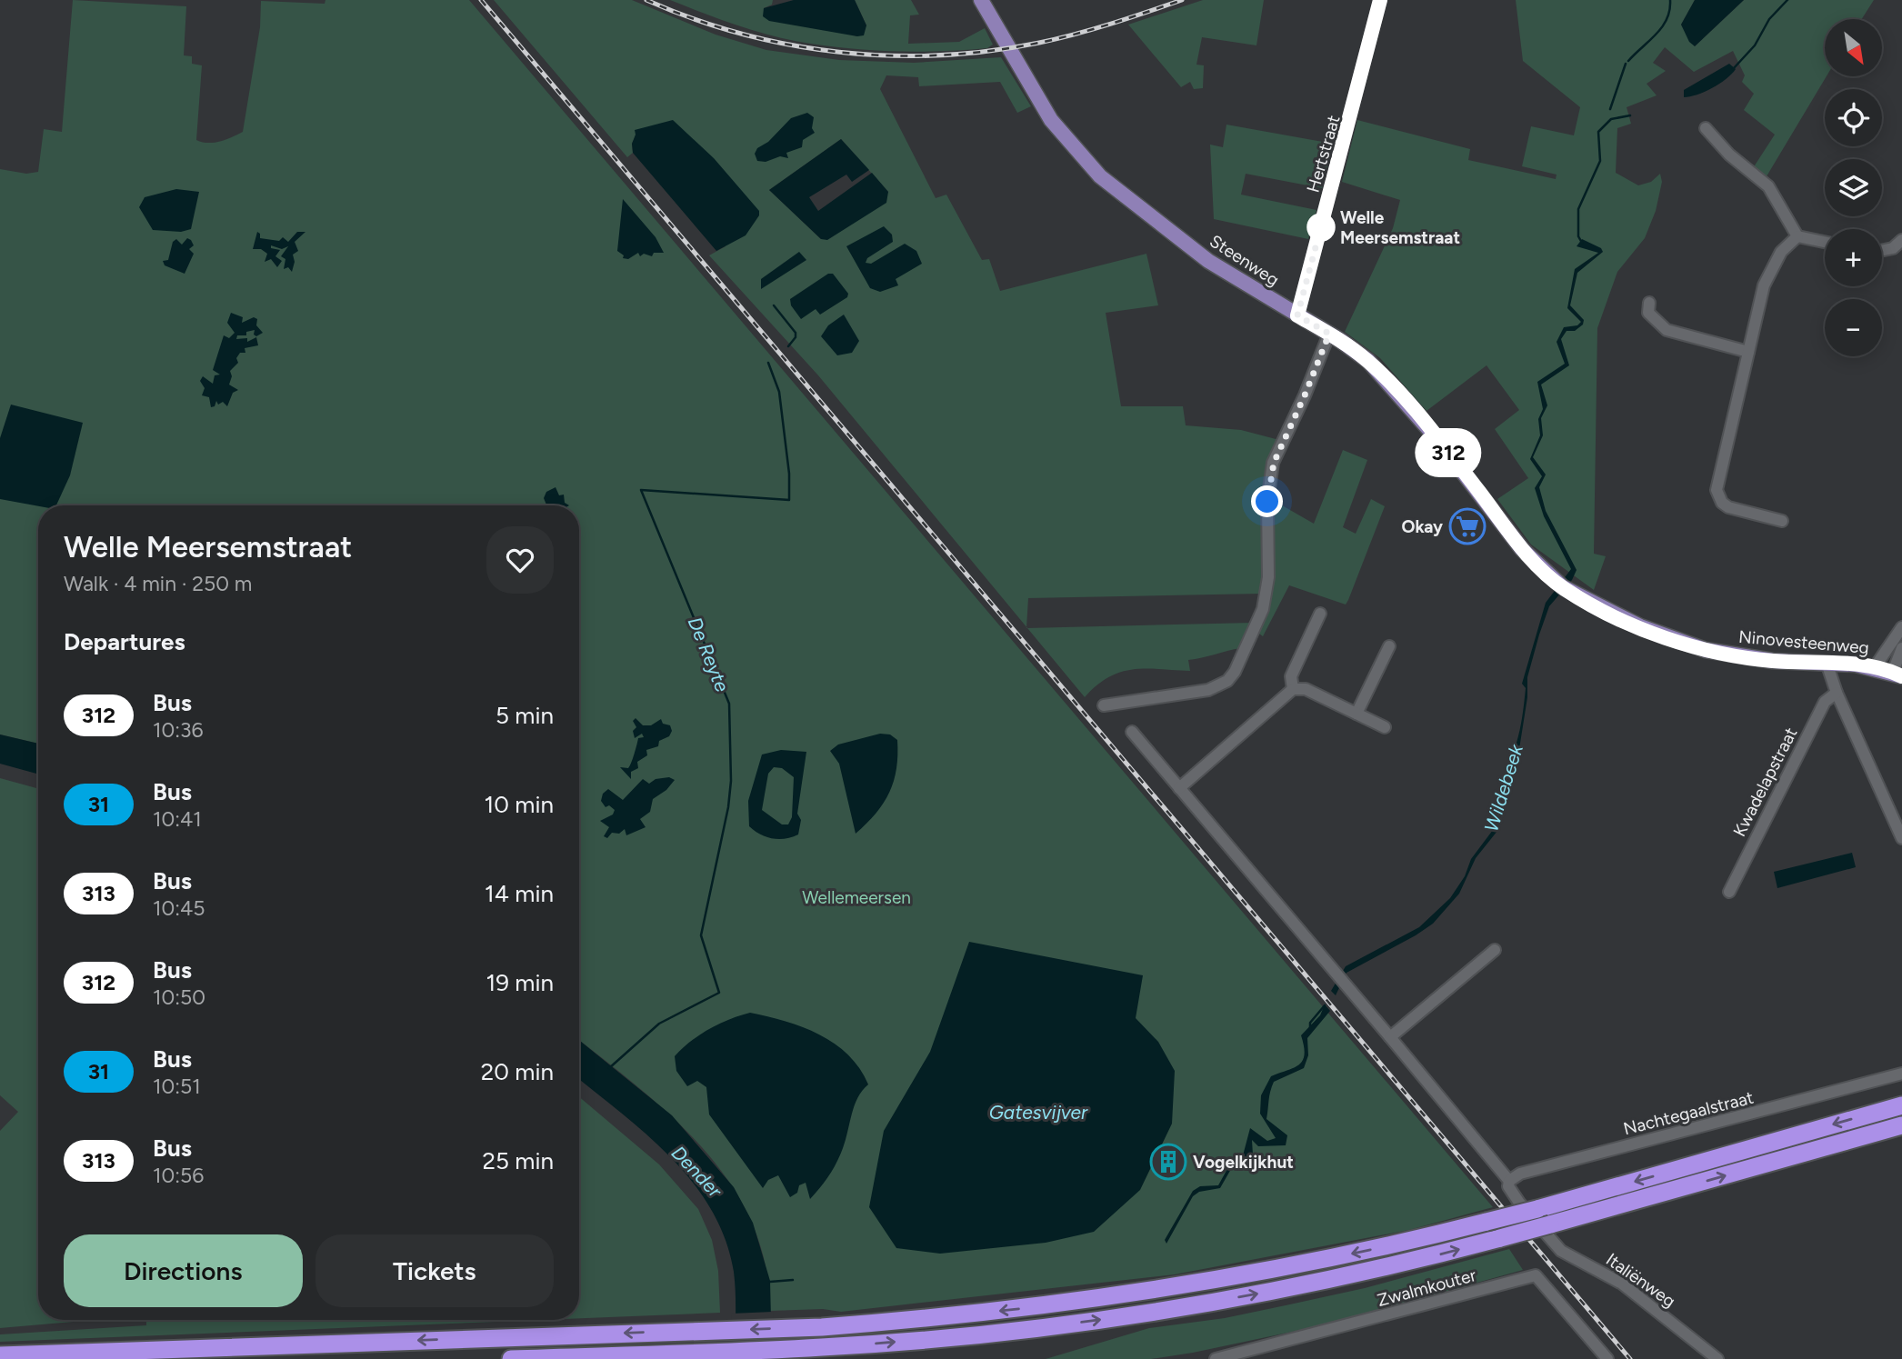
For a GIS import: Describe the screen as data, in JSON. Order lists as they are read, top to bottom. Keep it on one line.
{"streets":{"main road":["Steenweg","Ninovesteenweg"],"street":["Hertstraat","Kwadelapstraat","Nachtegaalstraat","Italiënweg","Zwalmkouter"]},"crossings":[["Hertstraat","Steenweg"],["Steenweg","Ninovesteenweg"],["Nachtegaalstraat","Italiënweg"]],"water":["De Reyte","Wildebeek","Gatesvijver","Dender"],"parks":["Wellemeersen"],"places":{"other":["Welle Meersemstraat"],"supermarket":["Okay"],"building":["Vogelkijkhut"]},"lines":["bus line 312"],"north":"bottom right","page":{"on_map":"312","map_buttons":["+","−"],"heading":[["Welle Meersemstraat","Walk · 4 min · 250 m"],"Departures"],"list":[{"mark":"312","name":"Bus","note":"10:36","value":"5 min"},{"mark":"31","name":"Bus","note":"10:41","value":"10 min"},{"mark":"313","name":"Bus","note":"10:45","value":"14 min"},{"mark":"312","name":"Bus","note":"10:50","value":"19 min"},{"mark":"31","name":"Bus","note":"10:51","value":"20 min"},{"mark":"313","name":"Bus","note":"10:56","value":"25 min"}],"buttons":["Directions","Tickets"]}}
